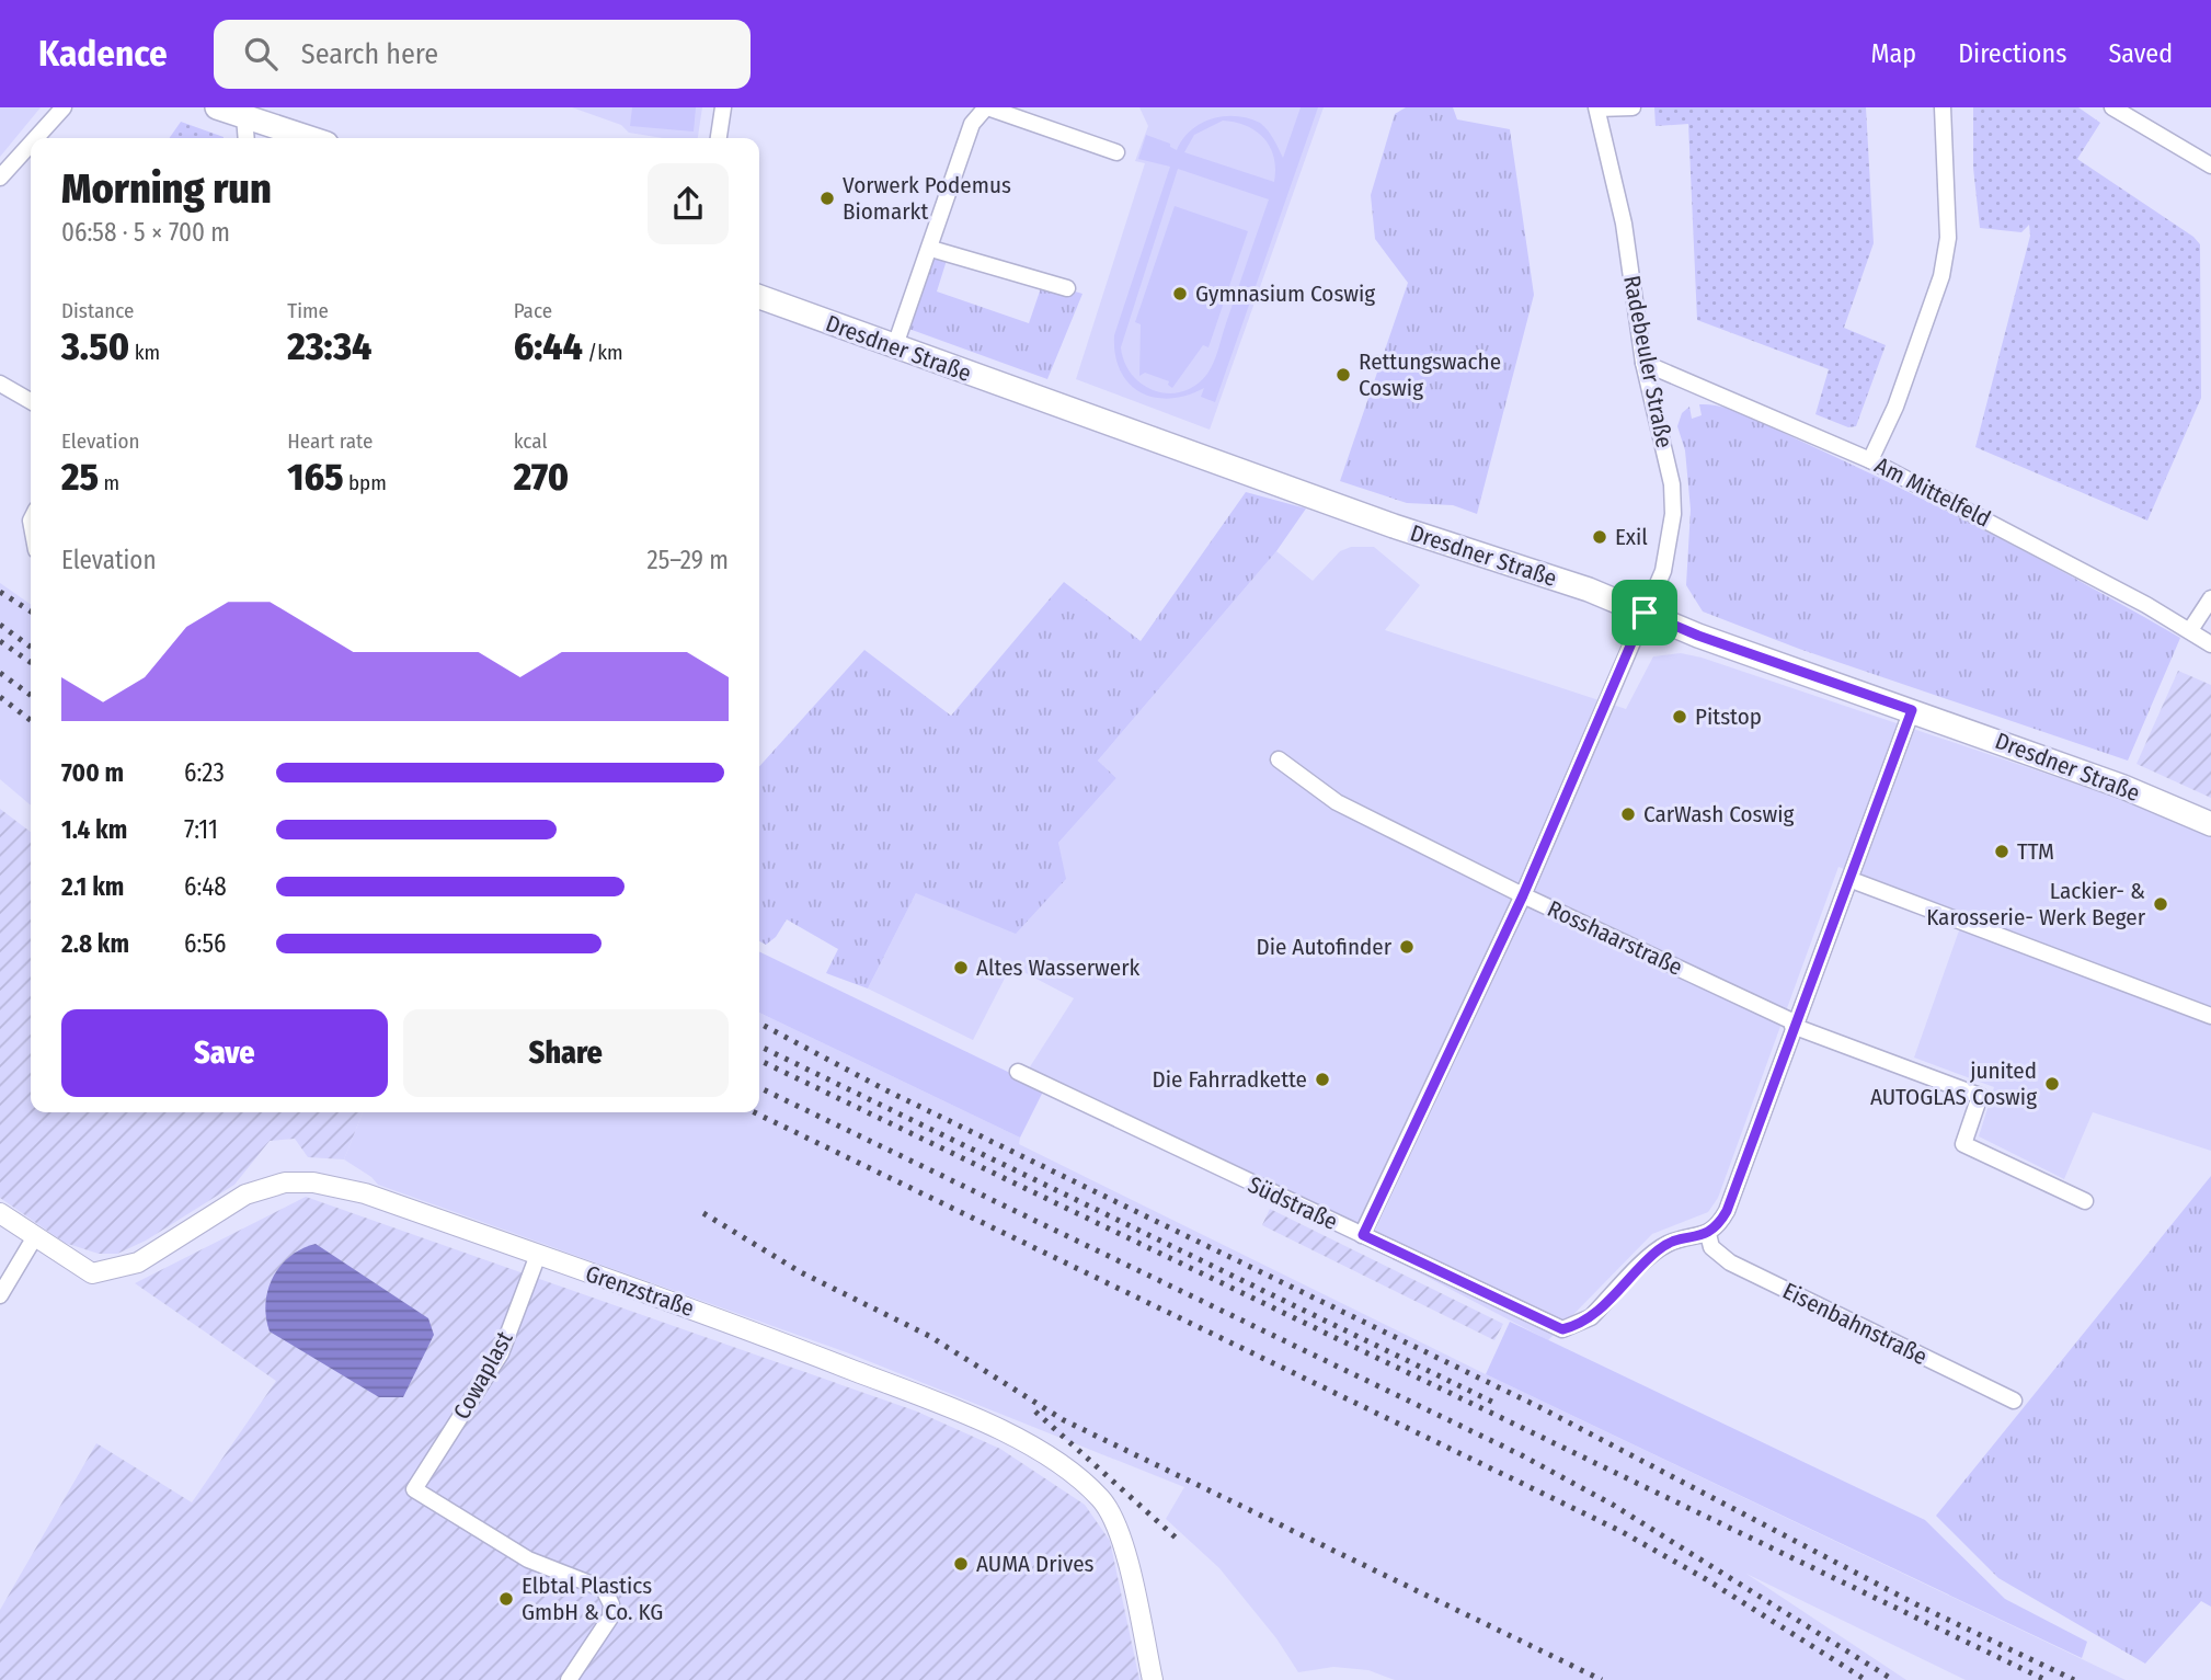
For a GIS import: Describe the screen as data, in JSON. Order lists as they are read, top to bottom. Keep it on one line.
{"streets":{"main road":["Dresdner Straße"],"street":["Radebeuler Straße","Am Mittelfeld","Rosshaarstraße","Südstraße","Grenzstraße","Eisenbahnstraße","Cowaplast"]},"crossings":[["Dresdner Straße","Radebeuler Straße"],["Radebeuler Straße","Am Mittelfeld"],["Radebeuler Straße","Rosshaarstraße"],["Radebeuler Straße","Südstraße"],["Südstraße","Eisenbahnstraße"],["Grenzstraße","Cowaplast"]],"places":["Vorwerk Podemus Biomarkt","Gymnasium Coswig","Rettungswache Coswig","Exil","Pitstop","CarWash Coswig","TTM","Lackier- & Karosserie- Werk Beger","Die Autofinder","Altes Wasserwerk","Die Fahrradkette","junited AUTOGLAS Coswig","AUMA Drives","Elbtal Plastics GmbH & Co. KG"],"page":{"header":"Kadence","search":"Search here","nav":["Map","Directions","Saved"],"heading":["Morning run","06:58 · 5 × 700 m"],"stats":[["Distance","3.50 km"],["Time","23:34"],["Pace","6:44 /km"],["Elevation","25 m"],["Heart rate","165 bpm"],["kcal","270"]],"chart":["Elevation","25–29 m"],"list":[{"name":"700 m","note":"6:23"},{"name":"1.4 km","note":"7:11"},{"name":"2.1 km","note":"6:48"},{"name":"2.8 km","note":"6:56"}],"buttons":["Save","Share"]}}
